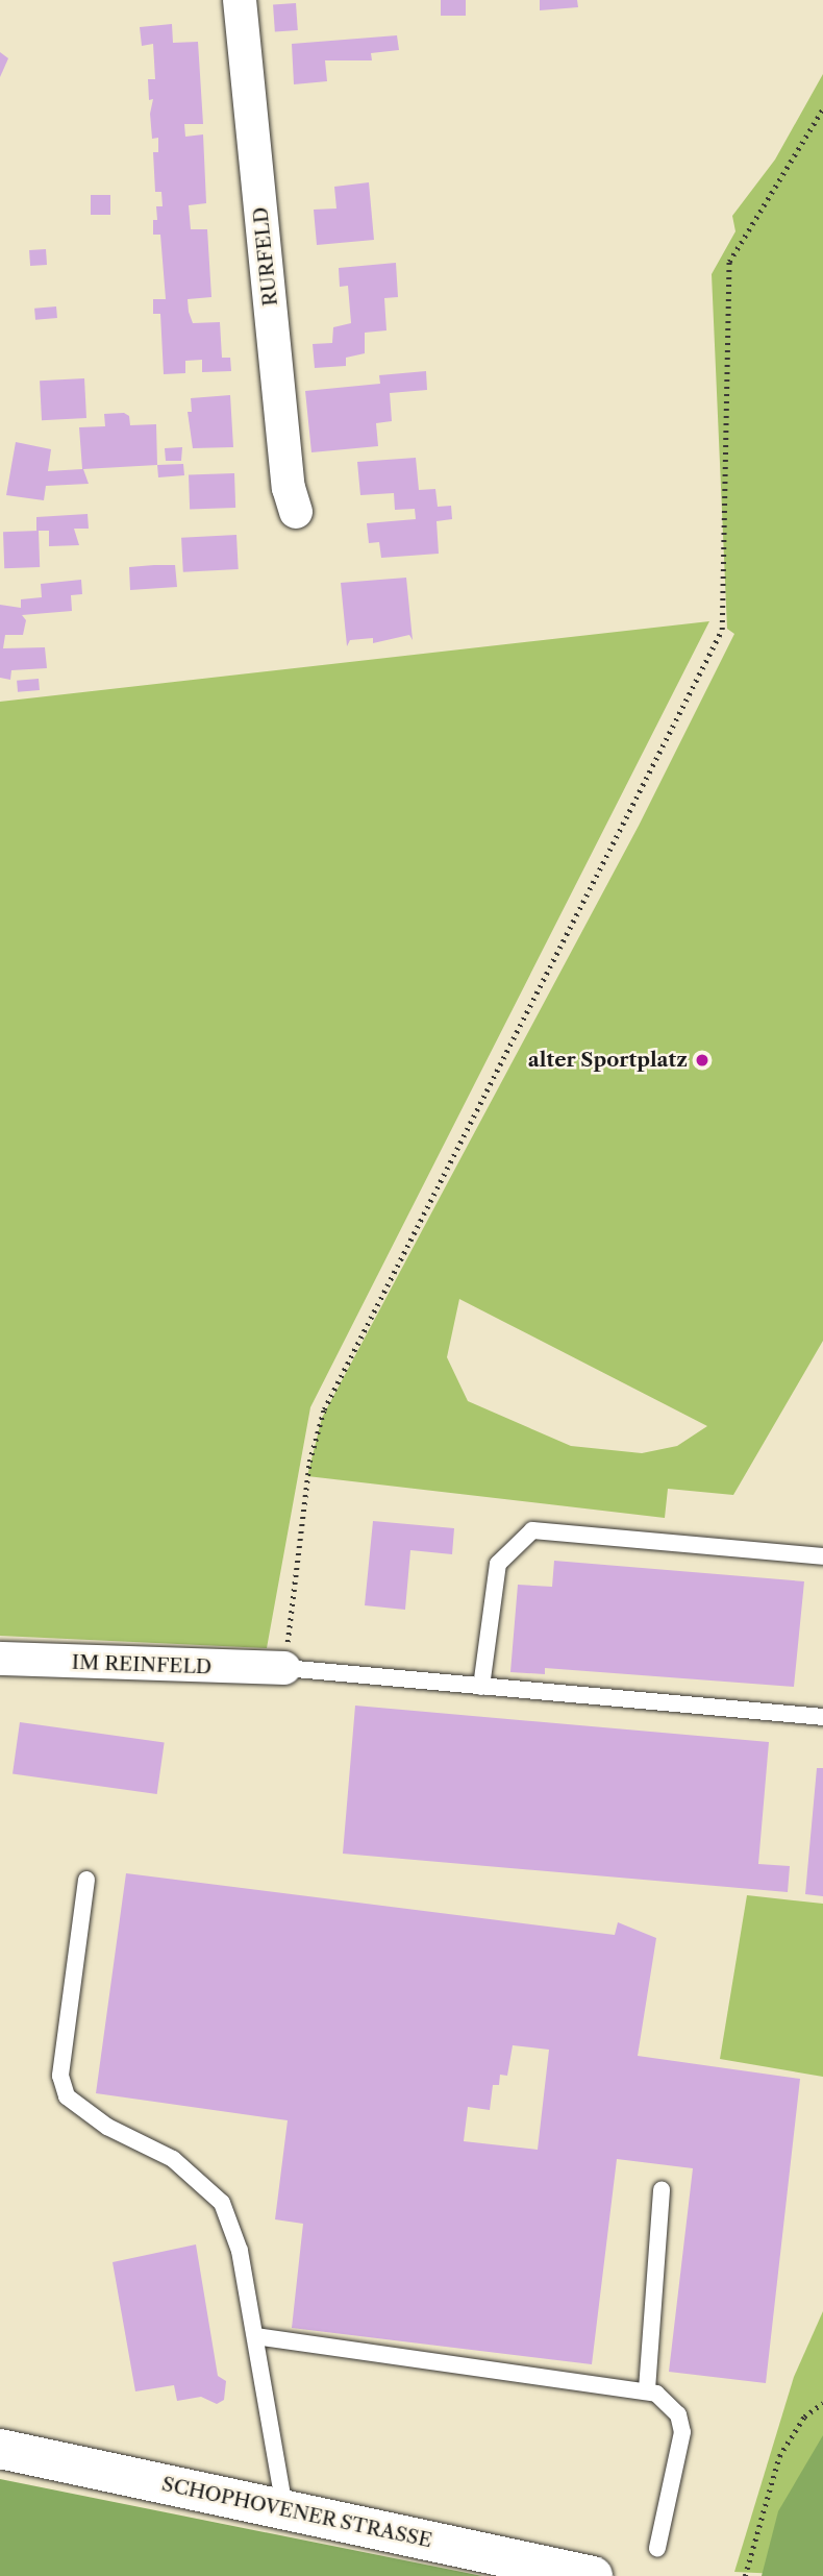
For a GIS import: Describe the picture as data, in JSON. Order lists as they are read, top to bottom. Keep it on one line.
{"streets":{"street":["RURFELD","IM REINFELD","SCHOPHOVENER STRASSE"]},"places":["alter Sportplatz"]}
